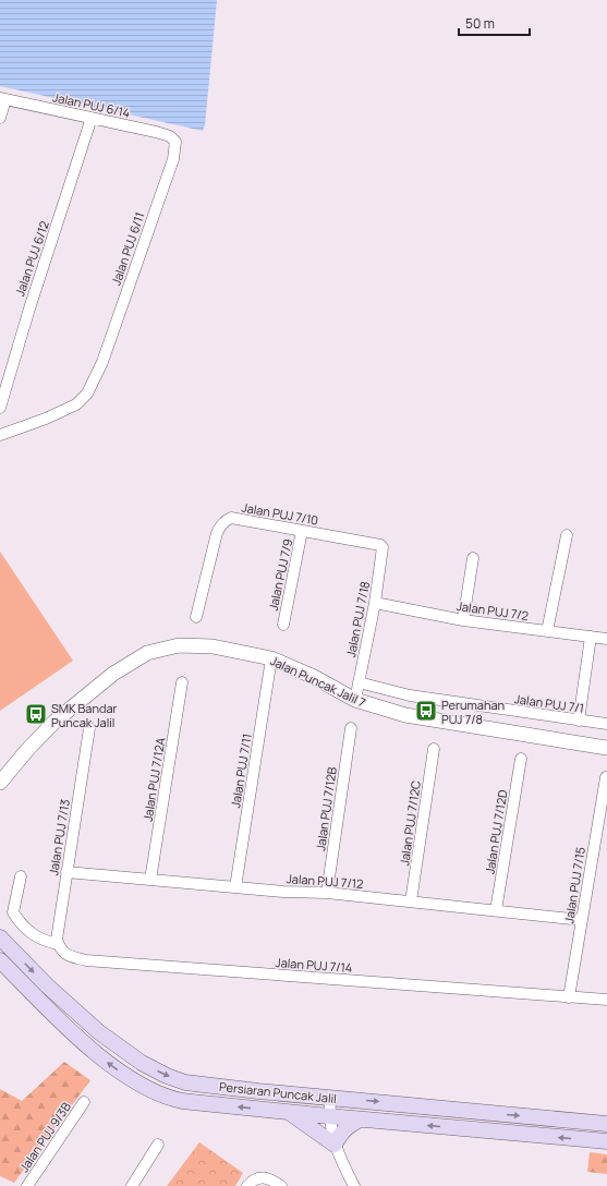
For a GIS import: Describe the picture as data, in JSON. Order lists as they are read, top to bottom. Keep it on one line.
{"streets":{"main road":["Persiaran Puncak Jalil"],"street":["Jalan PUJ 6/14","Jalan PUJ 6/11","Jalan PUJ 6/12","Jalan PUJ 7/10","Jalan PUJ 7/9","Jalan PUJ 7/2","Jalan PUJ 7/18","Jalan Puncak Jalil 7","Jalan PUJ 7/1","Jalan PUJ 7/11","Jalan PUJ 7/12A","Jalan PUJ 7/12B","Jalan PUJ 7/12C","Jalan PUJ 7/12D","Jalan PUJ 7/13","Jalan PUJ 7/12","Jalan PUJ 7/15","Jalan PUJ 7/14","Jalan PUJ 9/3B"]},"crossings":[["Jalan PUJ 6/14","Jalan PUJ 6/11"],["Jalan PUJ 6/14","Jalan PUJ 6/12"],["Jalan PUJ 7/10","Jalan PUJ 7/9"],["Jalan PUJ 7/10","Jalan PUJ 7/18"],["Jalan PUJ 7/2","Jalan PUJ 7/18"],["Jalan PUJ 7/18","Jalan Puncak Jalil 7"],["Jalan PUJ 7/18","Jalan PUJ 7/1"],["Jalan Puncak Jalil 7","Jalan PUJ 7/11"],["Jalan PUJ 7/11","Jalan PUJ 7/12"],["Jalan PUJ 7/12A","Jalan PUJ 7/12"],["Jalan PUJ 7/12B","Jalan PUJ 7/12"],["Jalan PUJ 7/12C","Jalan PUJ 7/12"],["Jalan PUJ 7/12D","Jalan PUJ 7/12"],["Jalan PUJ 7/13","Jalan PUJ 7/12"],["Jalan PUJ 7/13","Jalan PUJ 7/14"],["Jalan PUJ 7/12","Jalan PUJ 7/15"],["Jalan PUJ 7/15","Jalan PUJ 7/14"]],"places":{"bus stop":["Perumahan PUJ 7/8","SMK Bandar Puncak Jalil"]},"scale_bar":"50 m"}
